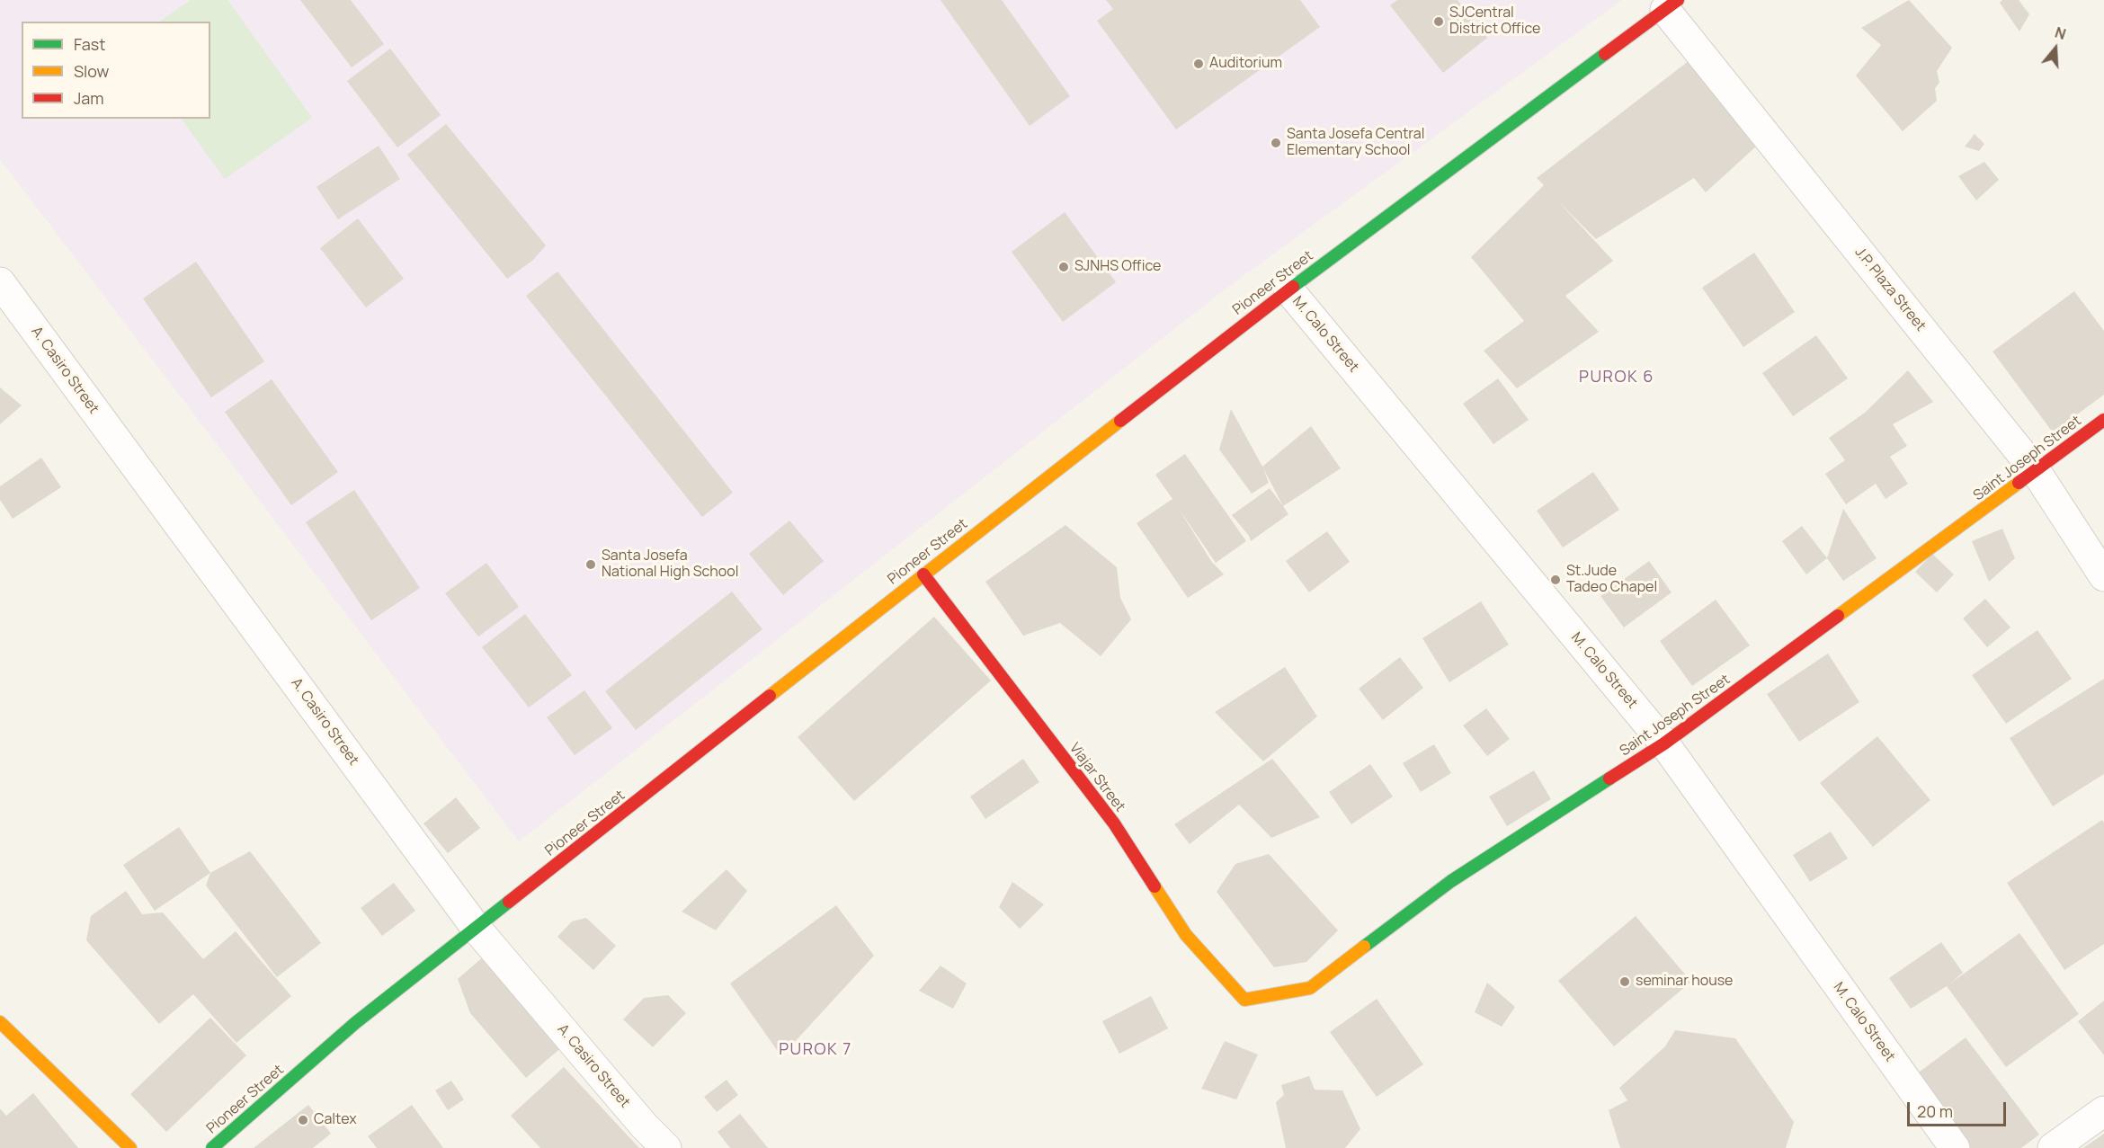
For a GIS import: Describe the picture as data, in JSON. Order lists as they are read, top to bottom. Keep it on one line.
{"streets":{"street":["Pioneer Street","J.P. Plaza Street","M. Calo Street","A. Casiro Street","Saint Joseph Street","Viajar Street"]},"crossings":[["Pioneer Street","J.P. Plaza Street"],["Pioneer Street","M. Calo Street"],["Pioneer Street","A. Casiro Street"],["Pioneer Street","Viajar Street"],["J.P. Plaza Street","Saint Joseph Street"],["M. Calo Street","Saint Joseph Street"],["Saint Joseph Street","Viajar Street"]],"districts":["PUROK 6","PUROK 7"],"places":["SJCentral District Office","Auditorium","Santa Josefa Central Elementary School","SJNHS Office","Santa Josefa National High School","St.Jude Tadeo Chapel","seminar house","Caltex"],"legend":["Fast","Slow","Jam"],"scale_bar":"20 m","north":"top"}
